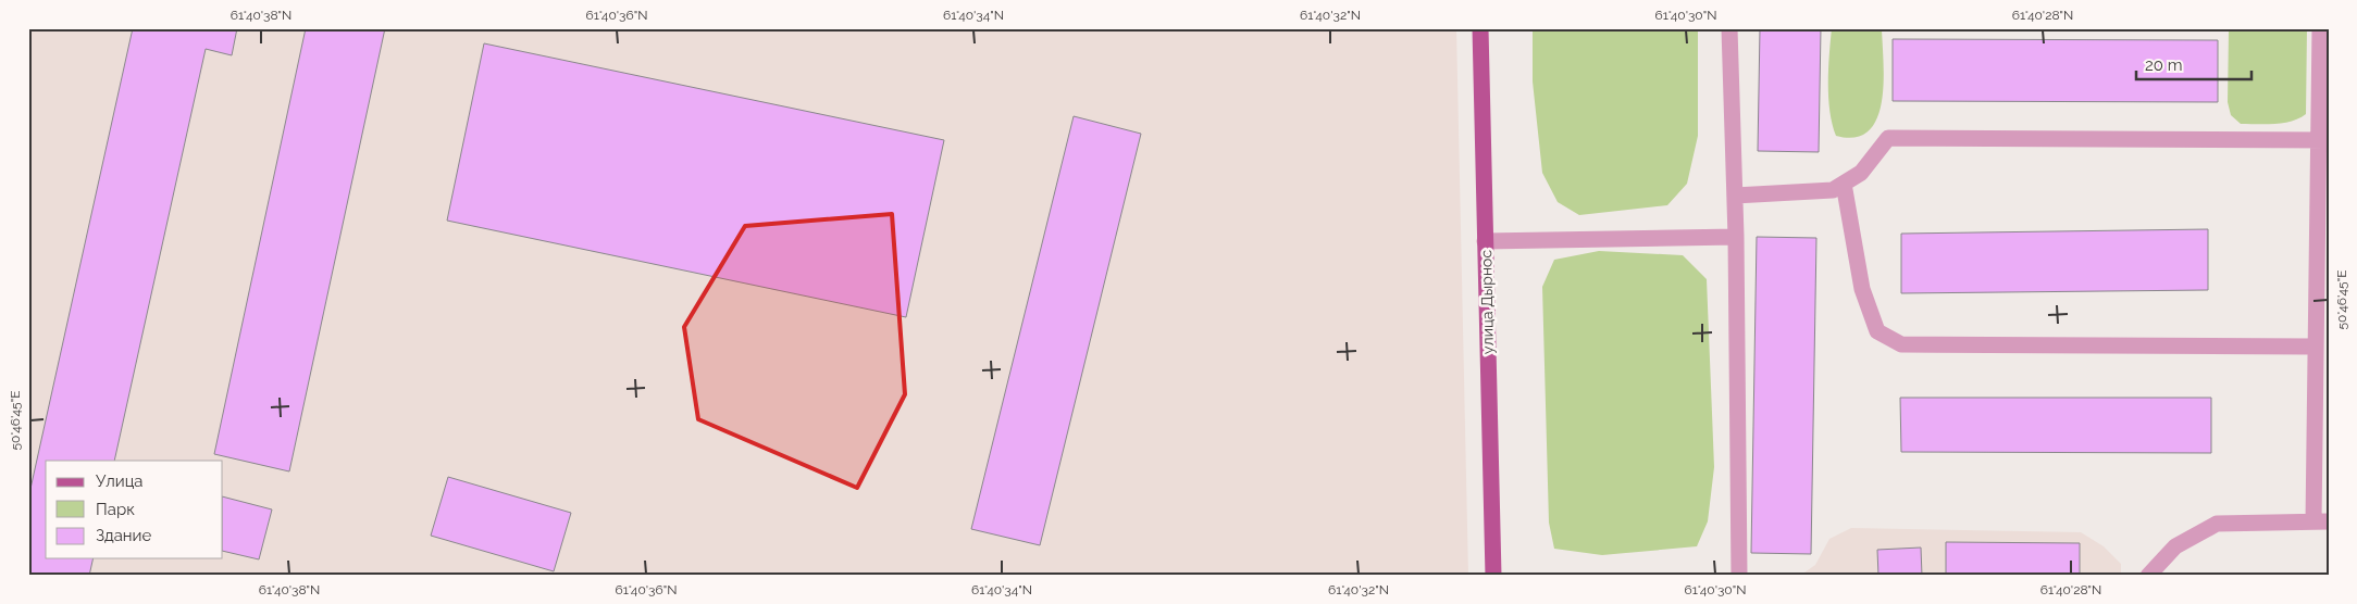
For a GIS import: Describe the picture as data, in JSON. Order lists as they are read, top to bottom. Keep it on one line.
{"streets":{"main road":["улица Дырнос"]},"legend":["Улица","Парк","Здание"],"scale_bar":"20 m","coordinates":["61°40'38\"N","61°40'36\"N","61°40'34\"N","61°40'32\"N","61°40'30\"N","61°40'28\"N","50°46'45\"E"]}
